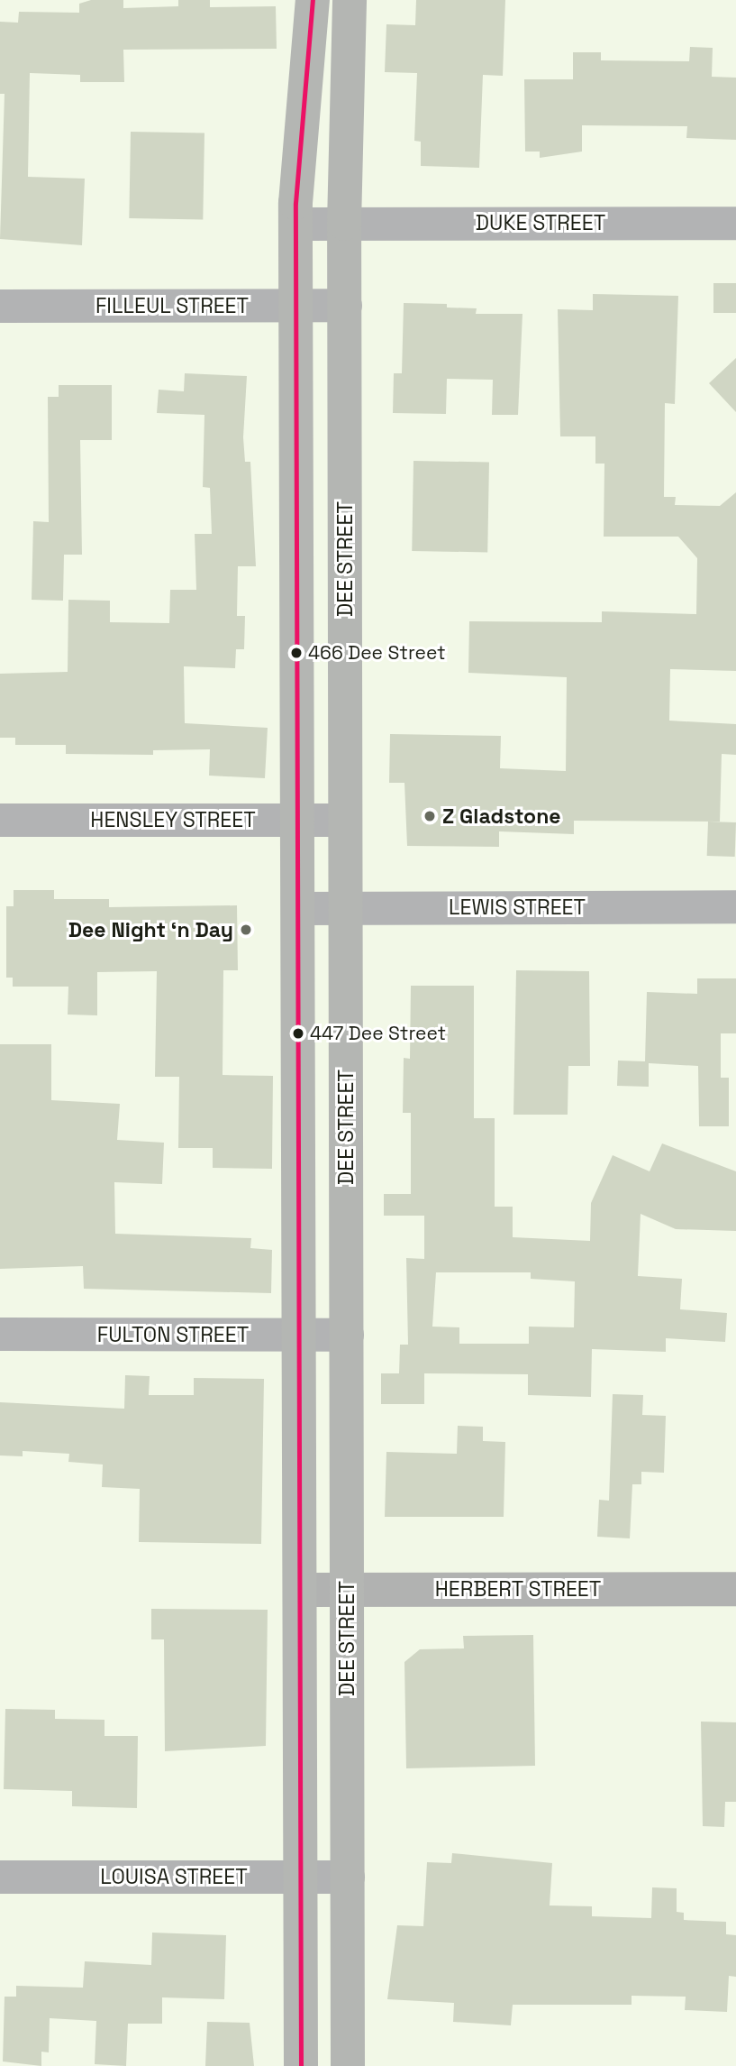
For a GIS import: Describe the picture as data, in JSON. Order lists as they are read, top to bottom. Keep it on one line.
{"streets":{"main road":["DEE STREET","HERBERT STREET"],"street":["DUKE STREET","FILLEUL STREET","HENSLEY STREET","LEWIS STREET","FULTON STREET","LOUISA STREET"]},"crossings":[["DUKE STREET","DEE STREET"],["FILLEUL STREET","DEE STREET"],["DEE STREET","HENSLEY STREET"],["DEE STREET","LEWIS STREET"],["DEE STREET","FULTON STREET"],["DEE STREET","HERBERT STREET"],["DEE STREET","LOUISA STREET"]],"places":["466 Dee Street","Z Gladstone","Dee Night ‘n Day","447 Dee Street"]}
